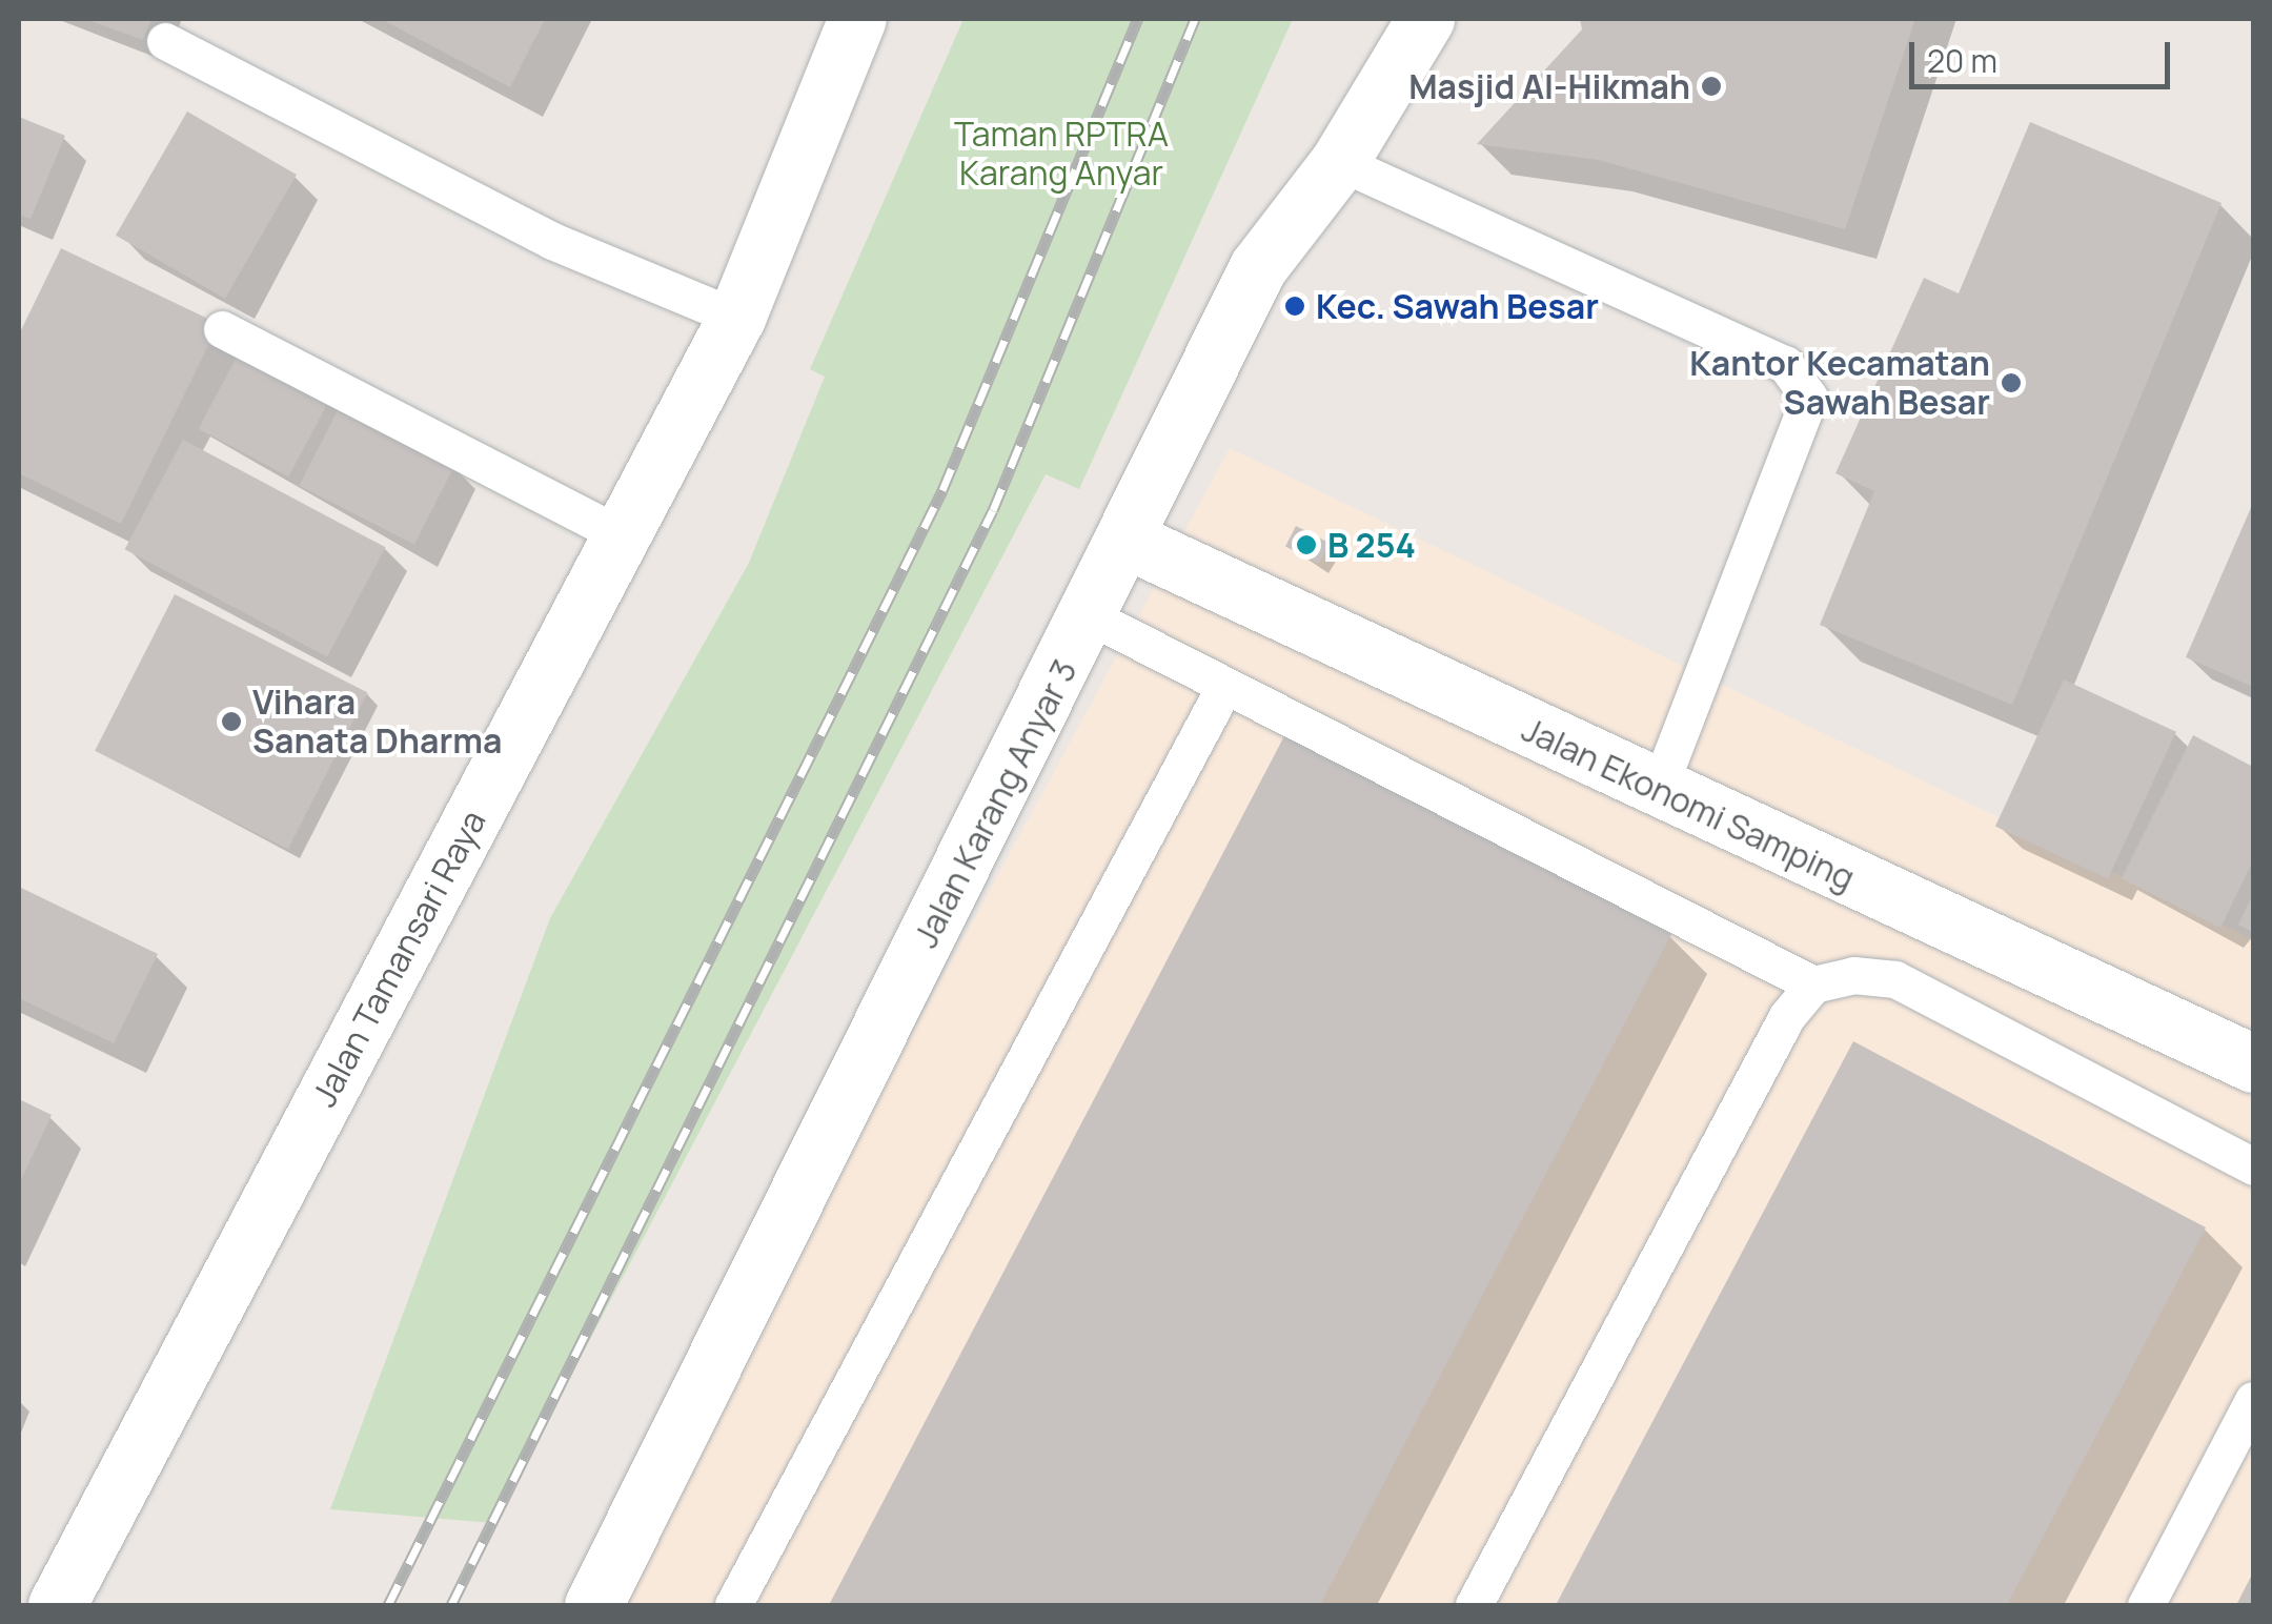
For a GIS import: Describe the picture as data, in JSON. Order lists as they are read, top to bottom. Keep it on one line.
{"streets":{"street":["Jalan Karang Anyar 3","Jalan Ekonomi Samping","Jalan Tamansari Raya"]},"crossings":[["Jalan Karang Anyar 3","Jalan Ekonomi Samping"]],"parks":["Taman RPTRA Karang Anyar"],"places":["Masjid Al-Hikmah","Kec. Sawah Besar","Kantor Kecamatan Sawah Besar","B 254","Vihara Sanata Dharma"],"scale_bar":"20 m"}
